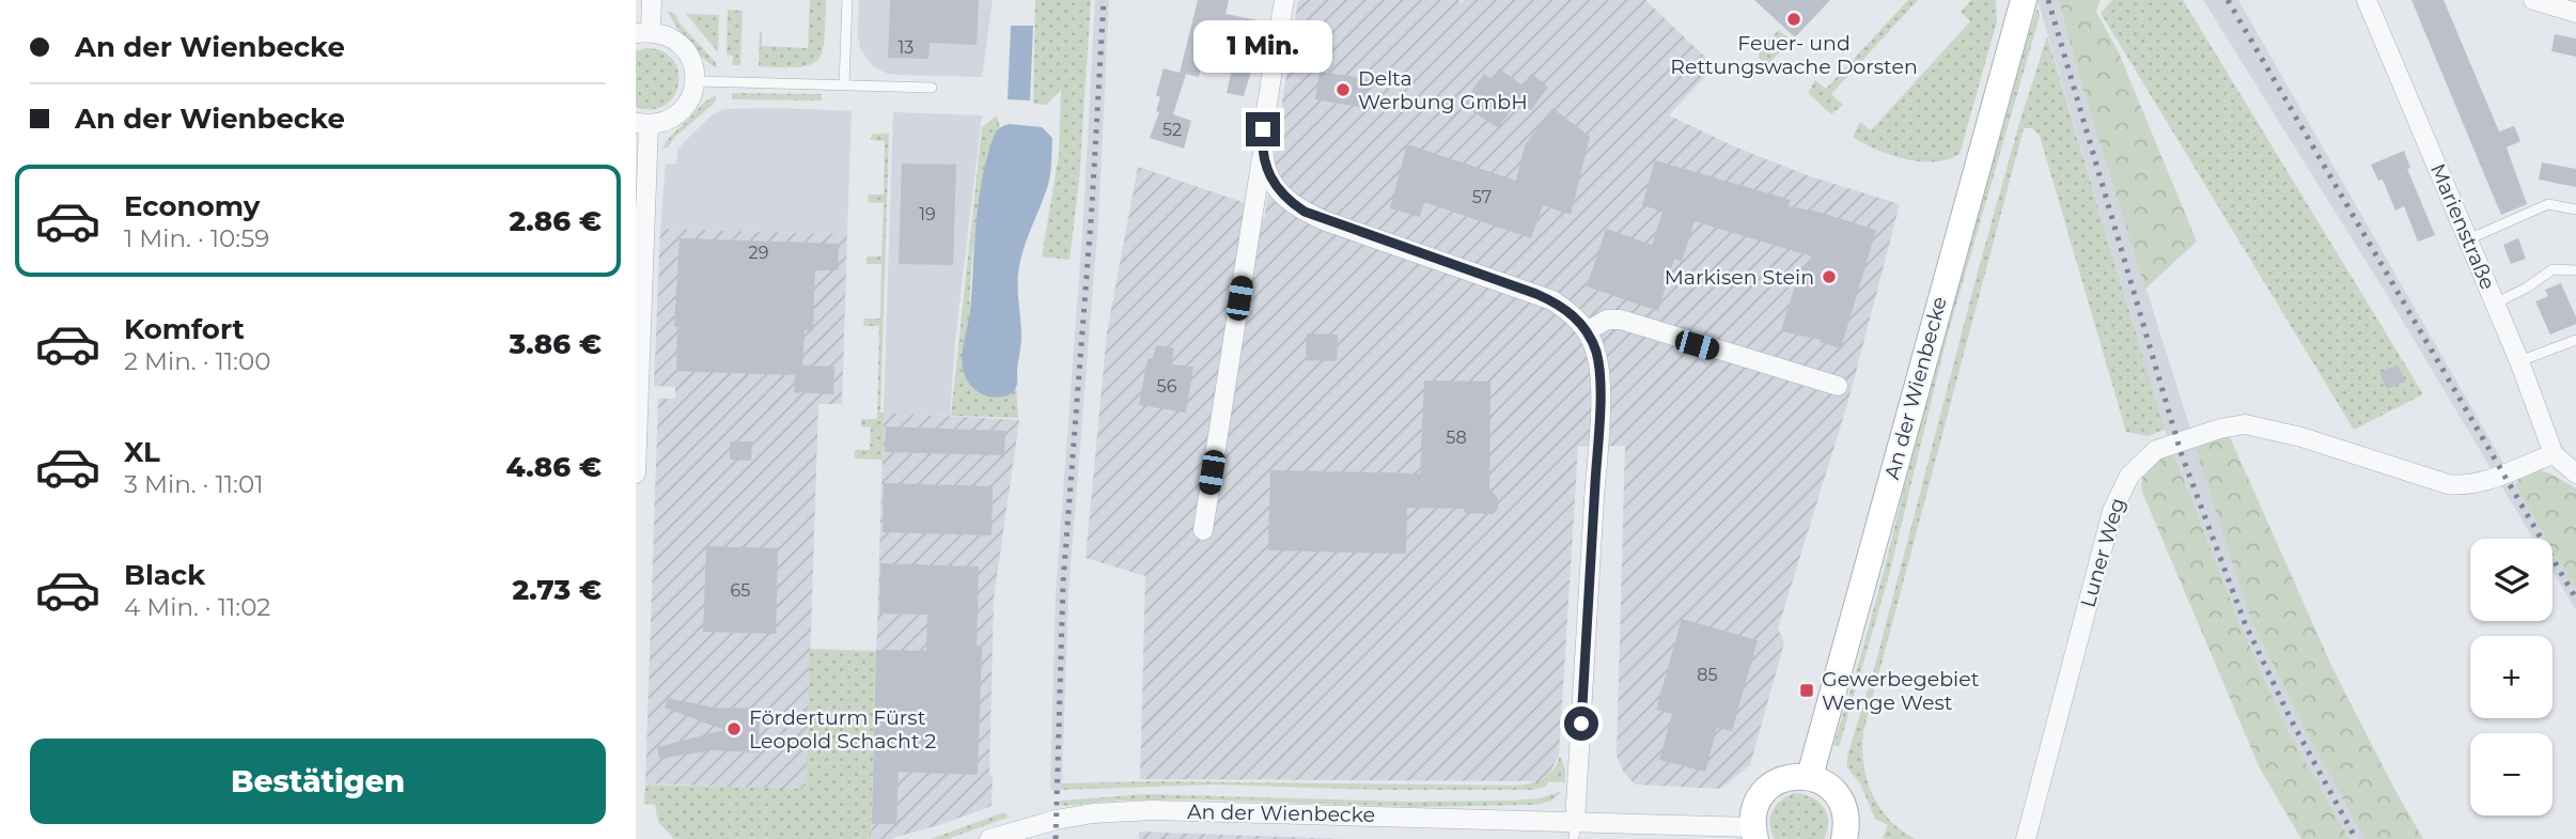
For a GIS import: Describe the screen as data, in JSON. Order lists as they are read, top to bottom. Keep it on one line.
{"streets":{"street":["Marienstraße","An der Wienbecke","Luner Weg"]},"crossings":[["Marienstraße","Luner Weg"]],"places":{"other":["Feuer- und Rettungswache Dorsten","Delta Werbung GmbH","Markisen Stein","Förderturm Fürst Leopold Schacht 2"],"transit":["Gewerbegebiet Wenge West"]},"house_numbers":["13","52","57","19","29","56","58","65","85"],"page":{"banner":["An der Wienbecke","An der Wienbecke"],"bubble":"1 Min.","list":[{"name":"Economy","note":"1 Min. · 10:59","value":"2.86 €"},{"name":"Komfort","note":"2 Min. · 11:00","value":"3.86 €"},{"name":"XL","note":"3 Min. · 11:01","value":"4.86 €"},{"name":"Black","note":"4 Min. · 11:02","value":"2.73 €"}],"map_buttons":["+","−"],"buttons":"Bestätigen"}}
